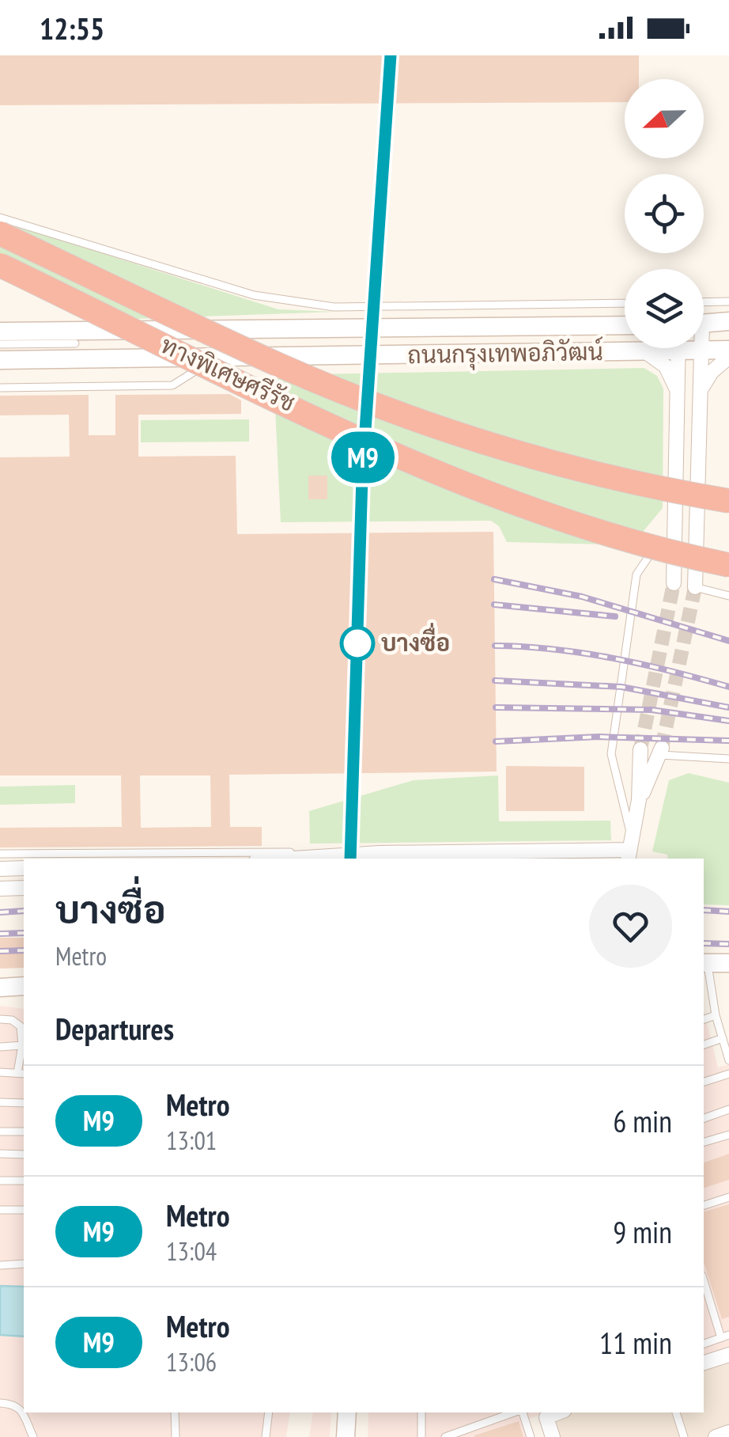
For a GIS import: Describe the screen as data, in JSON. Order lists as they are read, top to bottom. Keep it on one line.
{"streets":{"highway":["ทางพิเศษศรีรัช"],"street":["ถนนกรุงเทพอภิวัฒน์"]},"places":["บางซื่อ"],"lines":["metro line M9"],"north":"left","page":{"status":"12:55","on_map":"M9","heading":[["บางซื่อ","Metro"],"Departures"],"list":[{"mark":"M9","name":"Metro","note":"13:01","value":"6 min"},{"mark":"M9","name":"Metro","note":"13:04","value":"9 min"},{"mark":"M9","name":"Metro","note":"13:06","value":"11 min"}]}}
